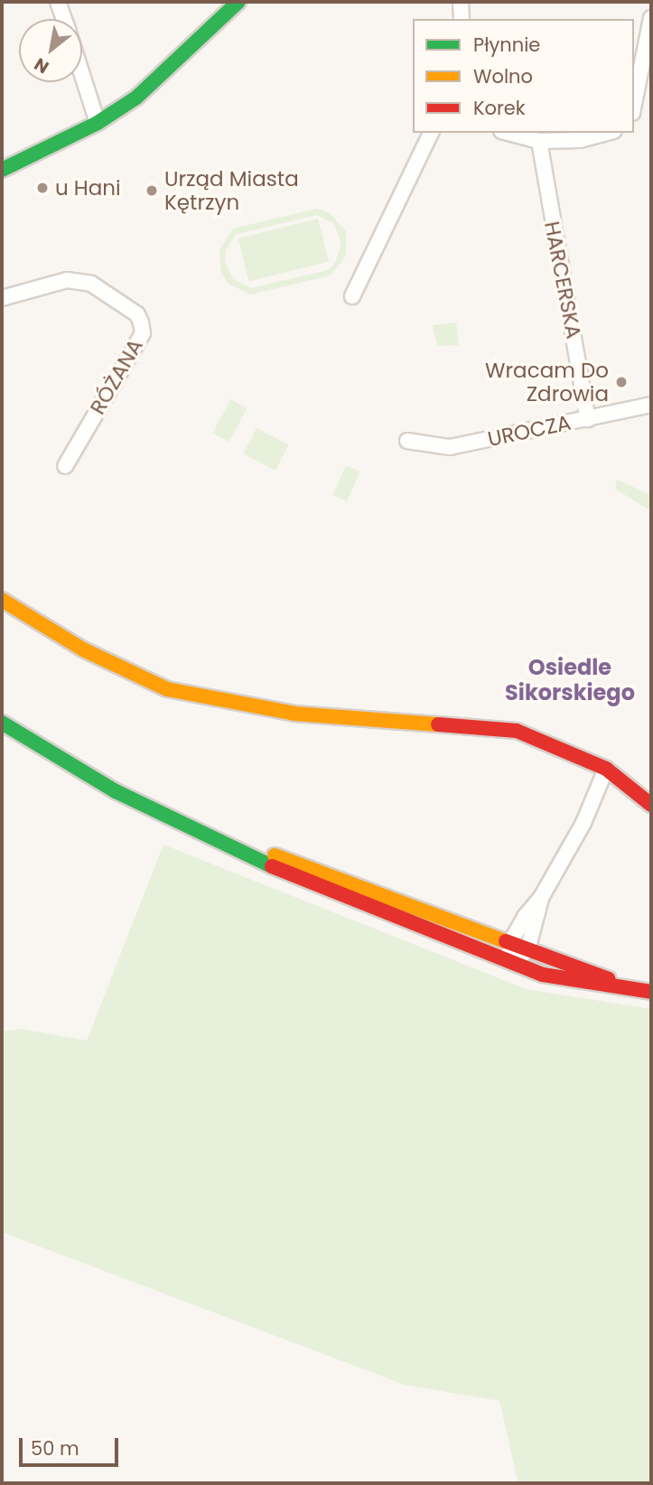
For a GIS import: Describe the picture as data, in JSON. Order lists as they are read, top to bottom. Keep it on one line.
{"streets":{"street":["HARCERSKA","RÓŻANA","UROCZA"]},"crossings":[["HARCERSKA","UROCZA"]],"districts":["Osiedle Sikorskiego"],"places":["u Hani","Urząd Miasta Kętrzyn","Wracam Do Zdrowia"],"legend":["Płynnie","Wolno","Korek"],"scale_bar":"50 m","north":"bottom left"}
